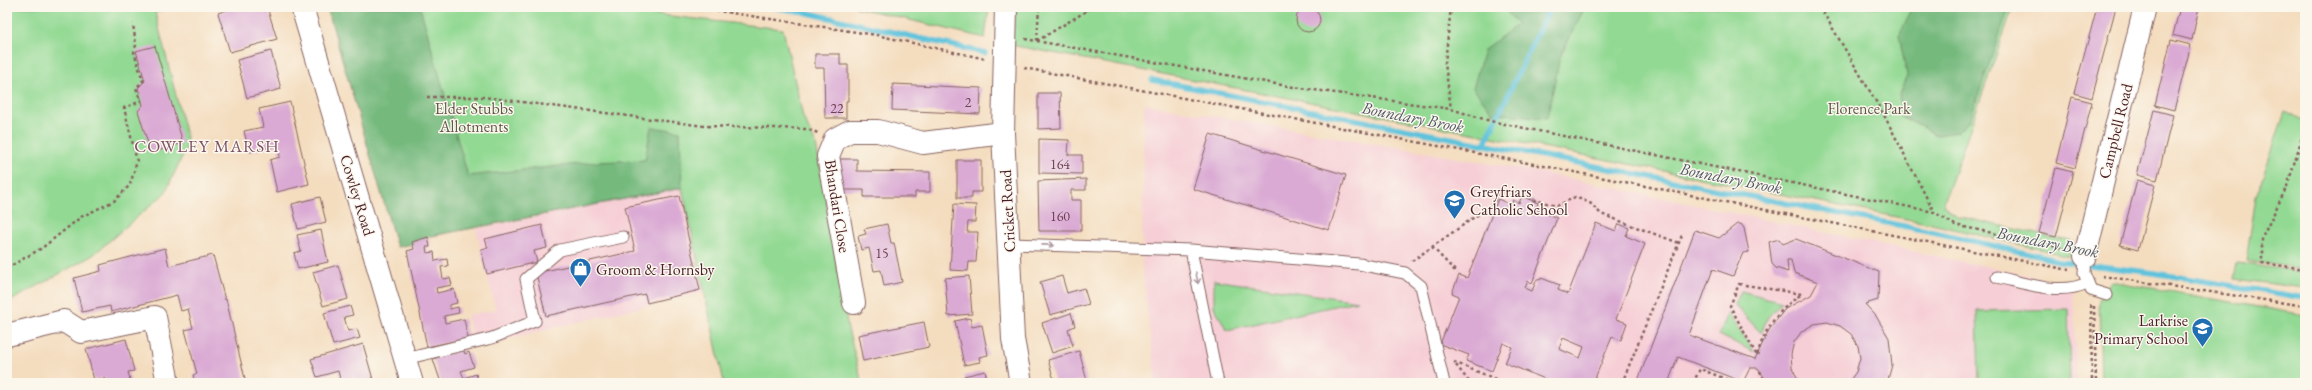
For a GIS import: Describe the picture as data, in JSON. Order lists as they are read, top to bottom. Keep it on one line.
{"streets":{"street":["Campbell Road","Cowley Road","Bhandari Close","Cricket Road"]},"crossings":[["Bhandari Close","Cricket Road"]],"districts":["COWLEY MARSH"],"water":["Boundary Brook"],"parks":["Elder Stubbs Allotments","Florence Park"],"places":{"school or university":["Greyfriars Catholic School","Larkrise Primary School"],"shop":["Groom & Hornsby"]},"house_numbers":["2","22","164","160","15"]}
